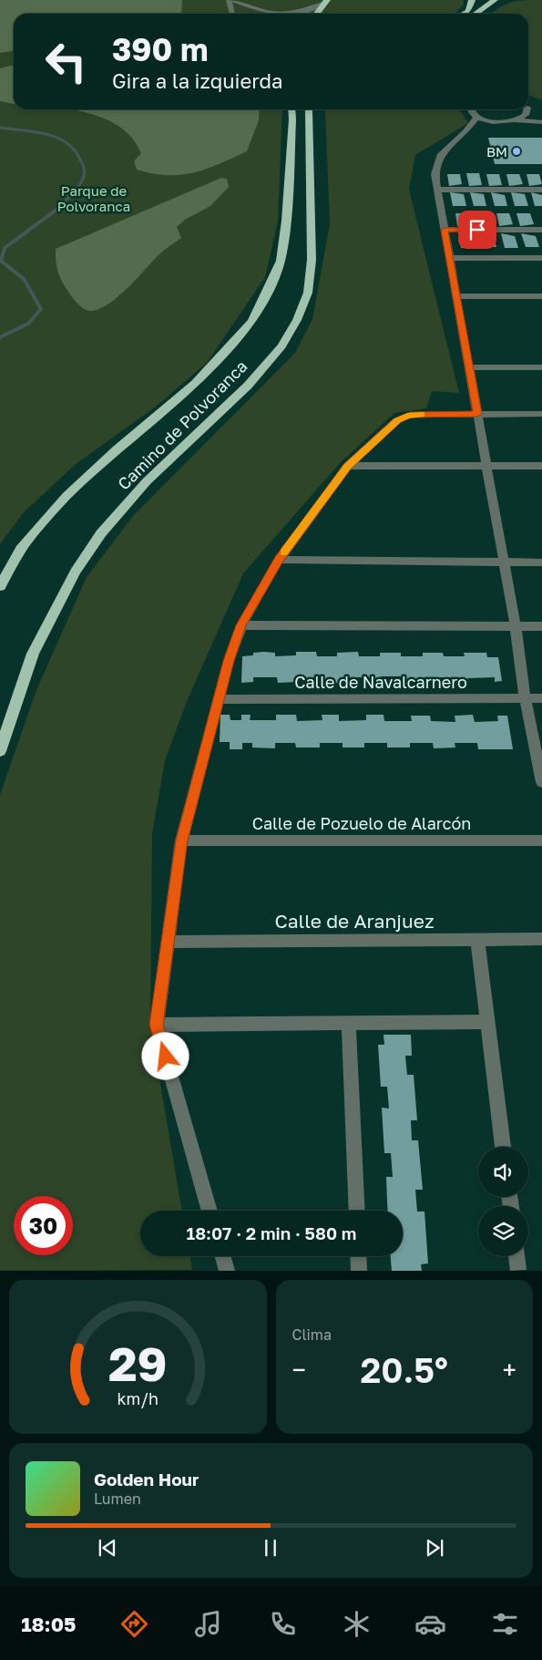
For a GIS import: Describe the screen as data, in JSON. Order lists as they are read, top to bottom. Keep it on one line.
{"streets":{"highway":["Camino de Polvoranca"],"street":["Calle de Navalcarnero","Calle de Pozuelo de Alarcón","Calle de Aranjuez"]},"parks":["Parque de Polvoranca"],"places":["BM"],"page":{"turn":["390 m","Gira a la izquierda"],"limit":"30","trip":"18:07 · 2 min · 580 m","tile":"Clima","heat":["−","20.5°","+"],"song":["Golden Hour","Lumen"],"tabs":"18:05","gauge":["29","km/h"]}}
